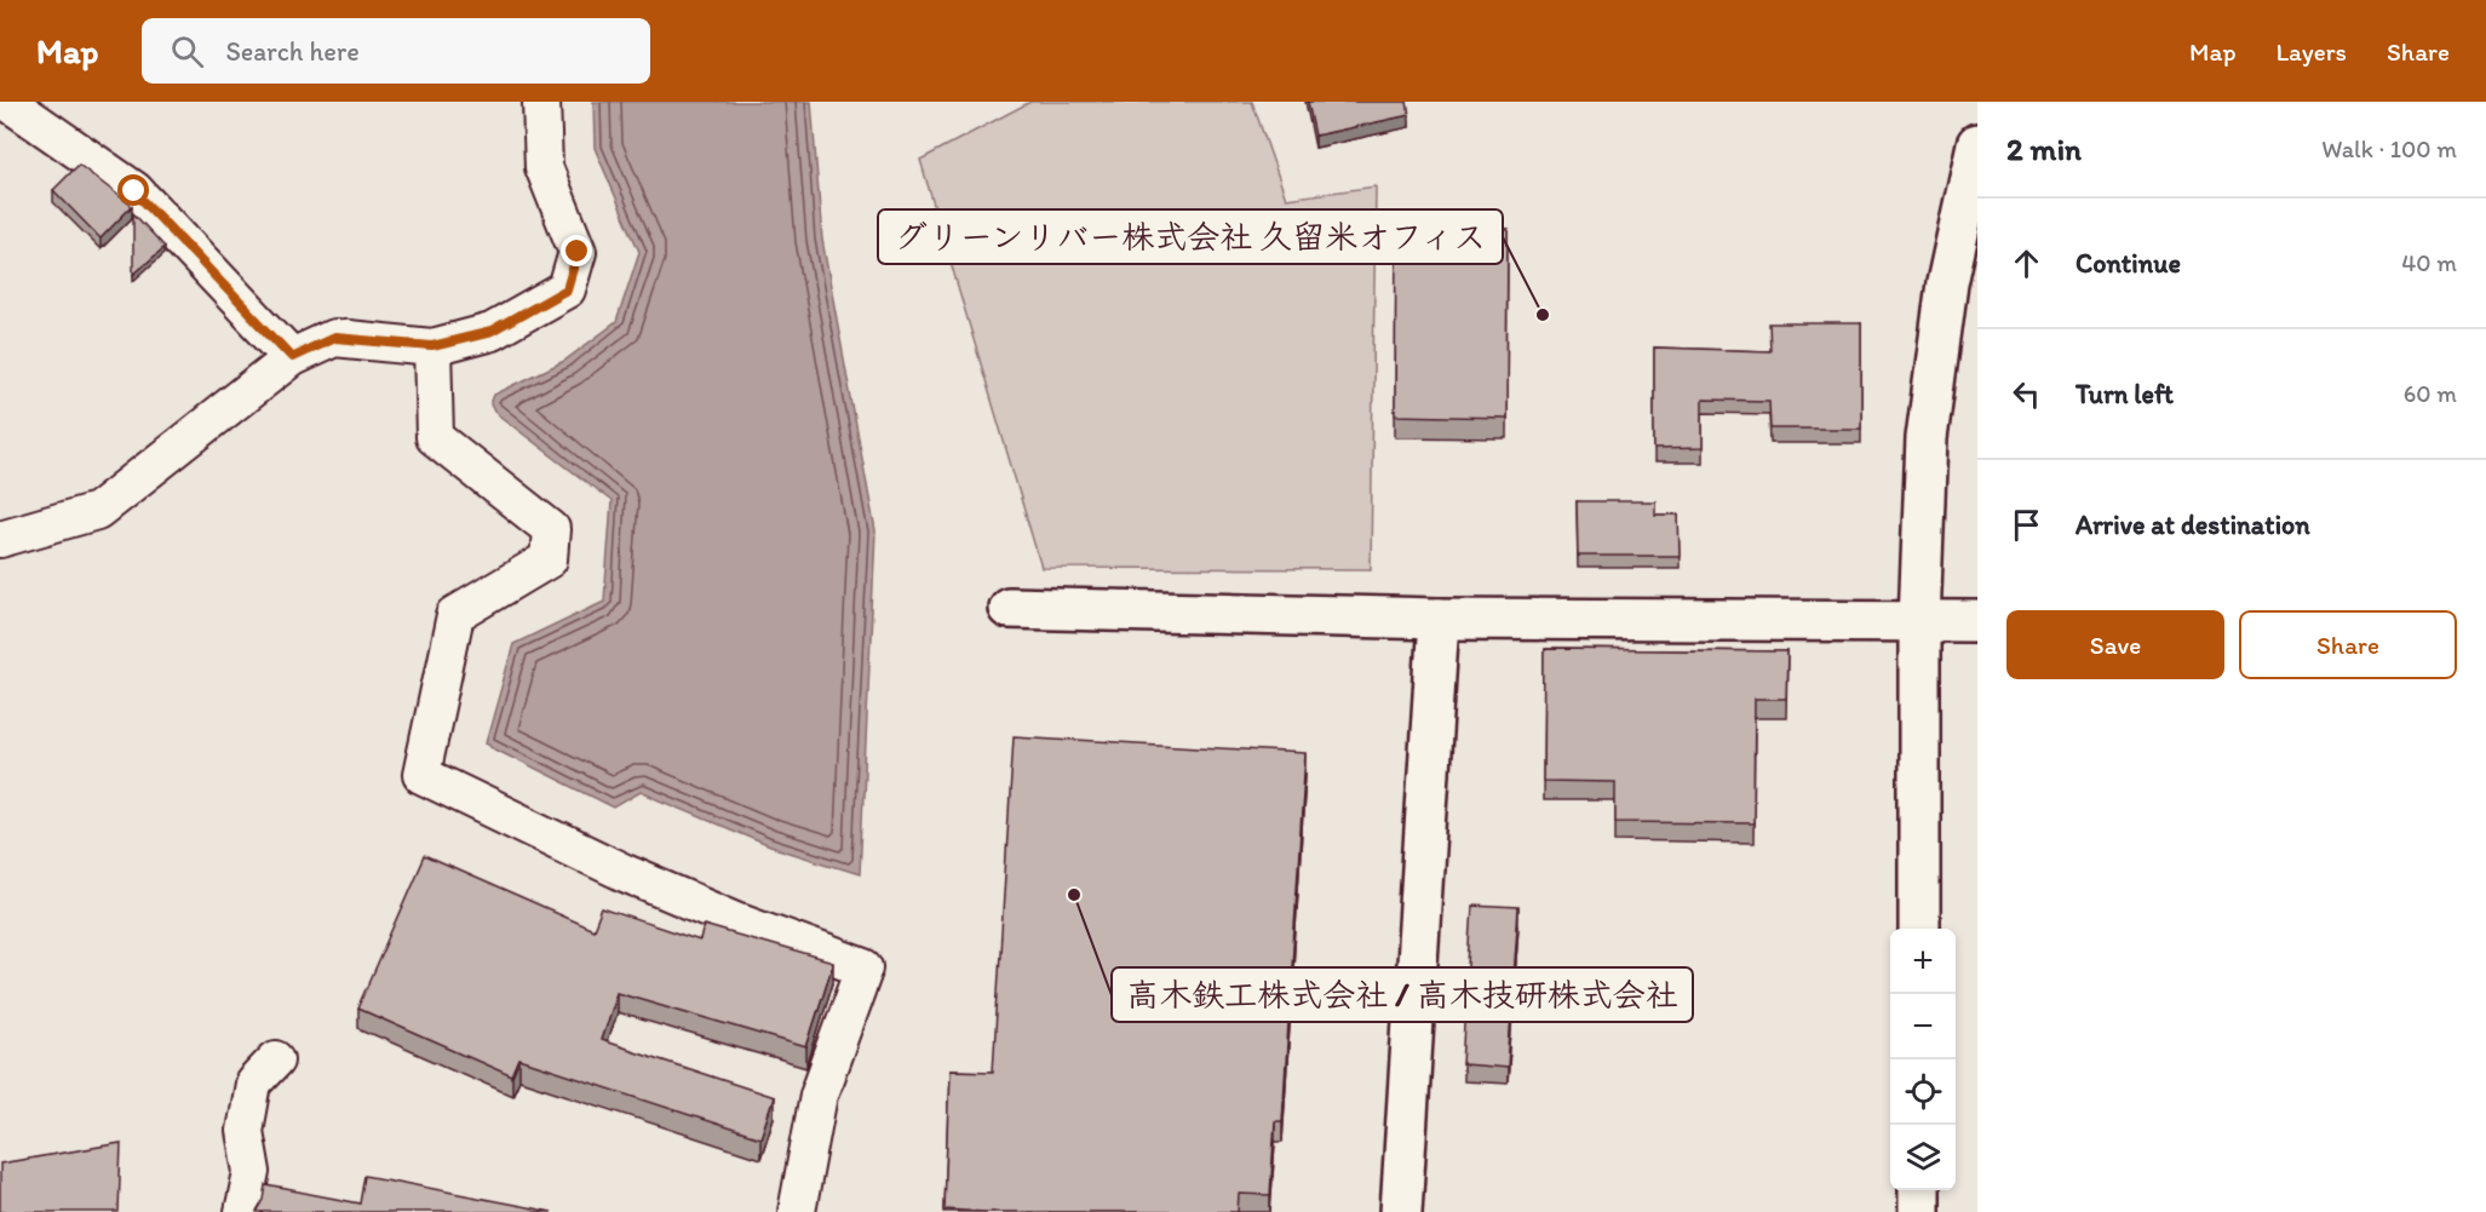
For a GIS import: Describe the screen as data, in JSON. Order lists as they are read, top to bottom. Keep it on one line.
{"places":["グリーンリバー株式会社 久留米オフィス","高木鉄工株式会社 / 高木技研株式会社"],"page":{"header":"Map","search":"Search here","nav":["Map","Layers","Share"],"heading":["2 min","Walk · 100 m"],"list":[["Continue","40 m"],["Turn left","60 m"],"Arrive at destination"],"buttons":["Save","Share"],"map_buttons":["+","−"]}}
